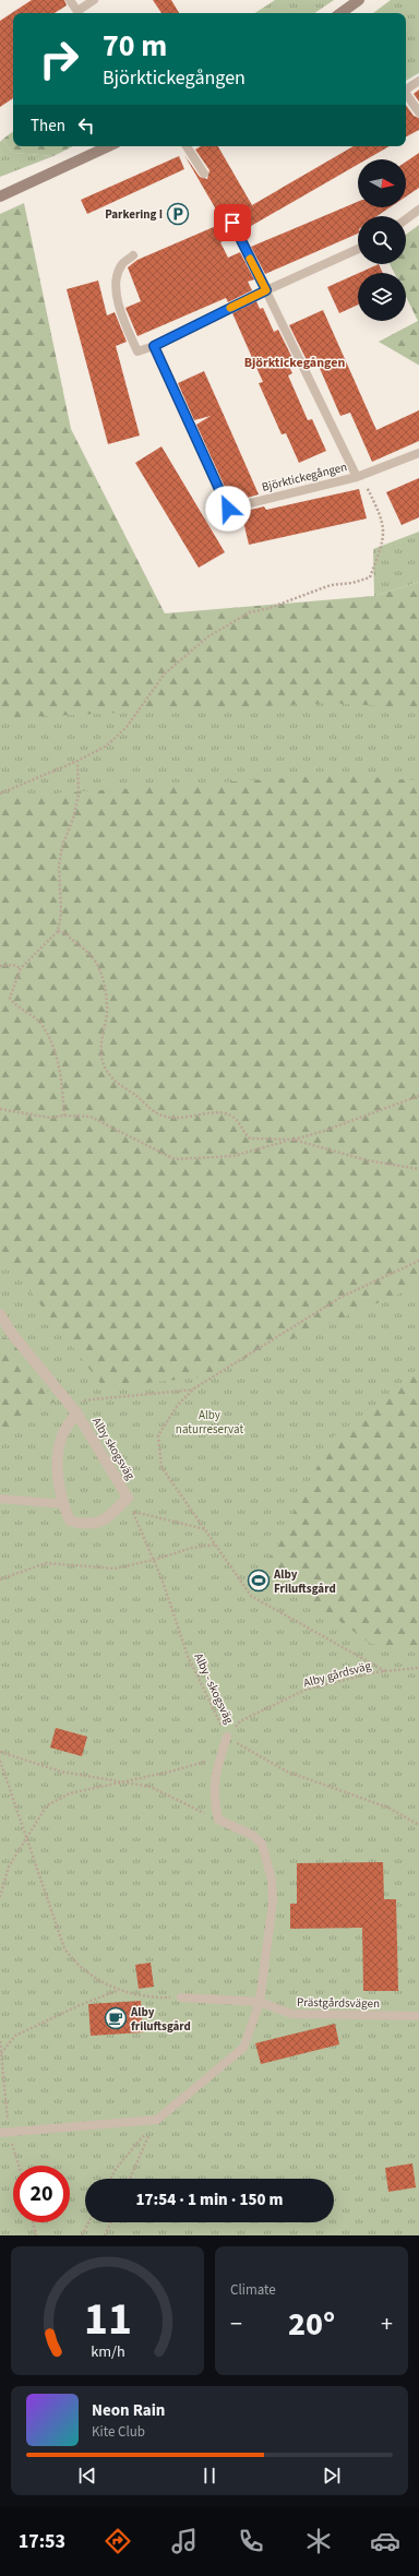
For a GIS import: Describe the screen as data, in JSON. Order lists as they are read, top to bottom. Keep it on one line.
{"streets":{"street":["Alby skogsväg"],"lane":["Björktickegången","Prästgårdsvägen"],"path":["Alby gårdsväg","Alby - skogsväg"]},"crossings":[["Alby skogsväg","Alby - skogsväg"]],"districts":["Björktickegången"],"parks":["Alby naturreservat"],"places":{"parking":["Parkering I"],"sports":["Alby Friluftsgård"],"cafe":["Alby friluftsgård"]},"north":"right","page":{"turn":["70 m","Björktickegången"],"then":"Then","limit":"20","trip":"17:54 · 1 min · 150 m","tile":"Climate","heat":["−","20°","+"],"song":["Neon Rain","Kite Club"],"tabs":"17:53","gauge":["11","km/h"]}}
